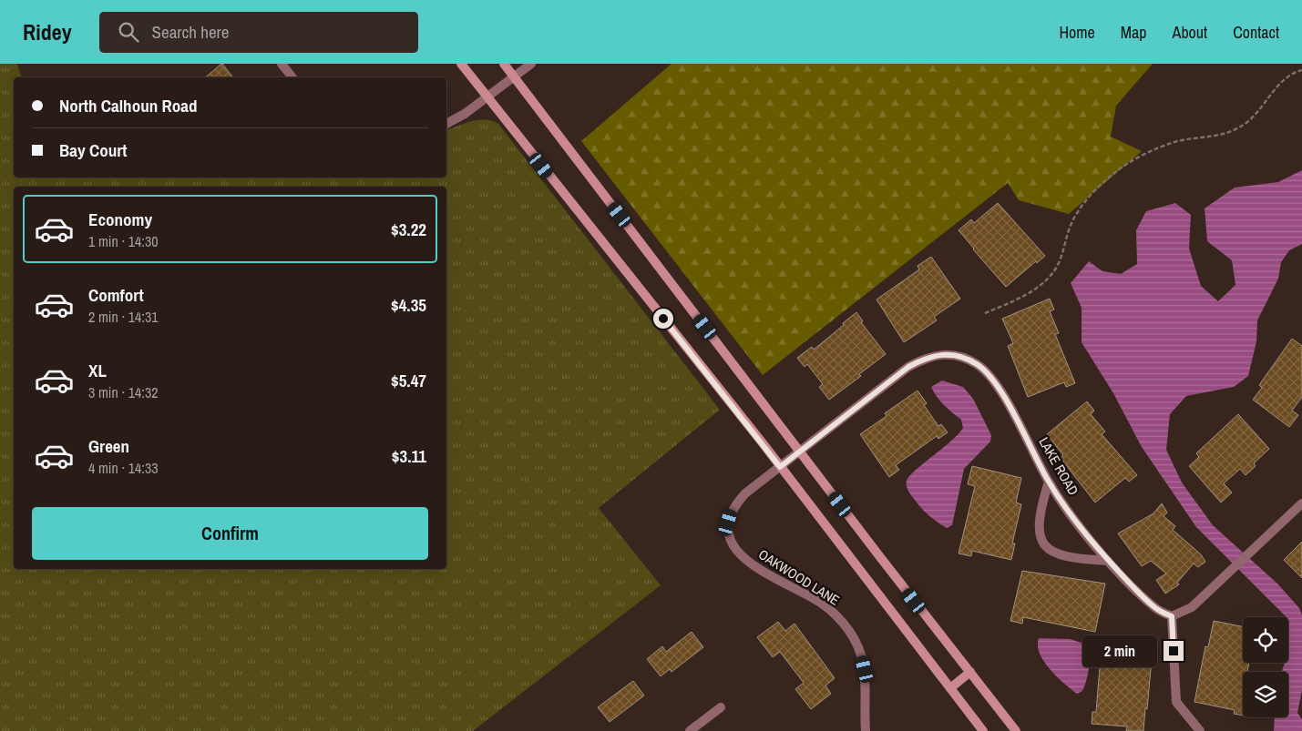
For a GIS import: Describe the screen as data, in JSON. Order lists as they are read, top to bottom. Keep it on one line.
{"streets":{"street":["LAKE ROAD","OAKWOOD LANE"]},"crossings":[["LAKE ROAD","OAKWOOD LANE"]],"page":{"header":"Ridey","search":"Search here","nav":["Home","Map","About","Contact"],"banner":["North Calhoun Road","Bay Court"],"list":[{"name":"Economy","note":"1 min · 14:30","value":"$3.22"},{"name":"Comfort","note":"2 min · 14:31","value":"$4.35"},{"name":"XL","note":"3 min · 14:32","value":"$5.47"},{"name":"Green","note":"4 min · 14:33","value":"$3.11"}],"buttons":"Confirm","bubble":"2 min"}}
